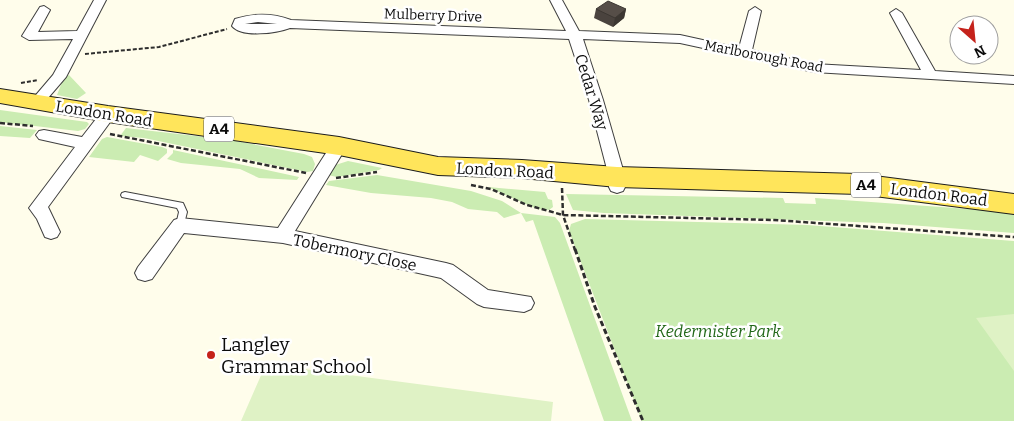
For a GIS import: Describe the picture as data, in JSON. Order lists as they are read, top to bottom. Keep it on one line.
{"streets":{"main road":["London Road","A4"],"street":["Mulberry Drive","Marlborough Road","Cedar Way","Tobermory Close"]},"crossings":[["Mulberry Drive","Marlborough Road"],["Mulberry Drive","Cedar Way"],["Marlborough Road","Cedar Way"],["Cedar Way","London Road"],["London Road","Tobermory Close"]],"parks":["Kedermister Park"],"places":["Langley Grammar School"],"north":"bottom right"}
